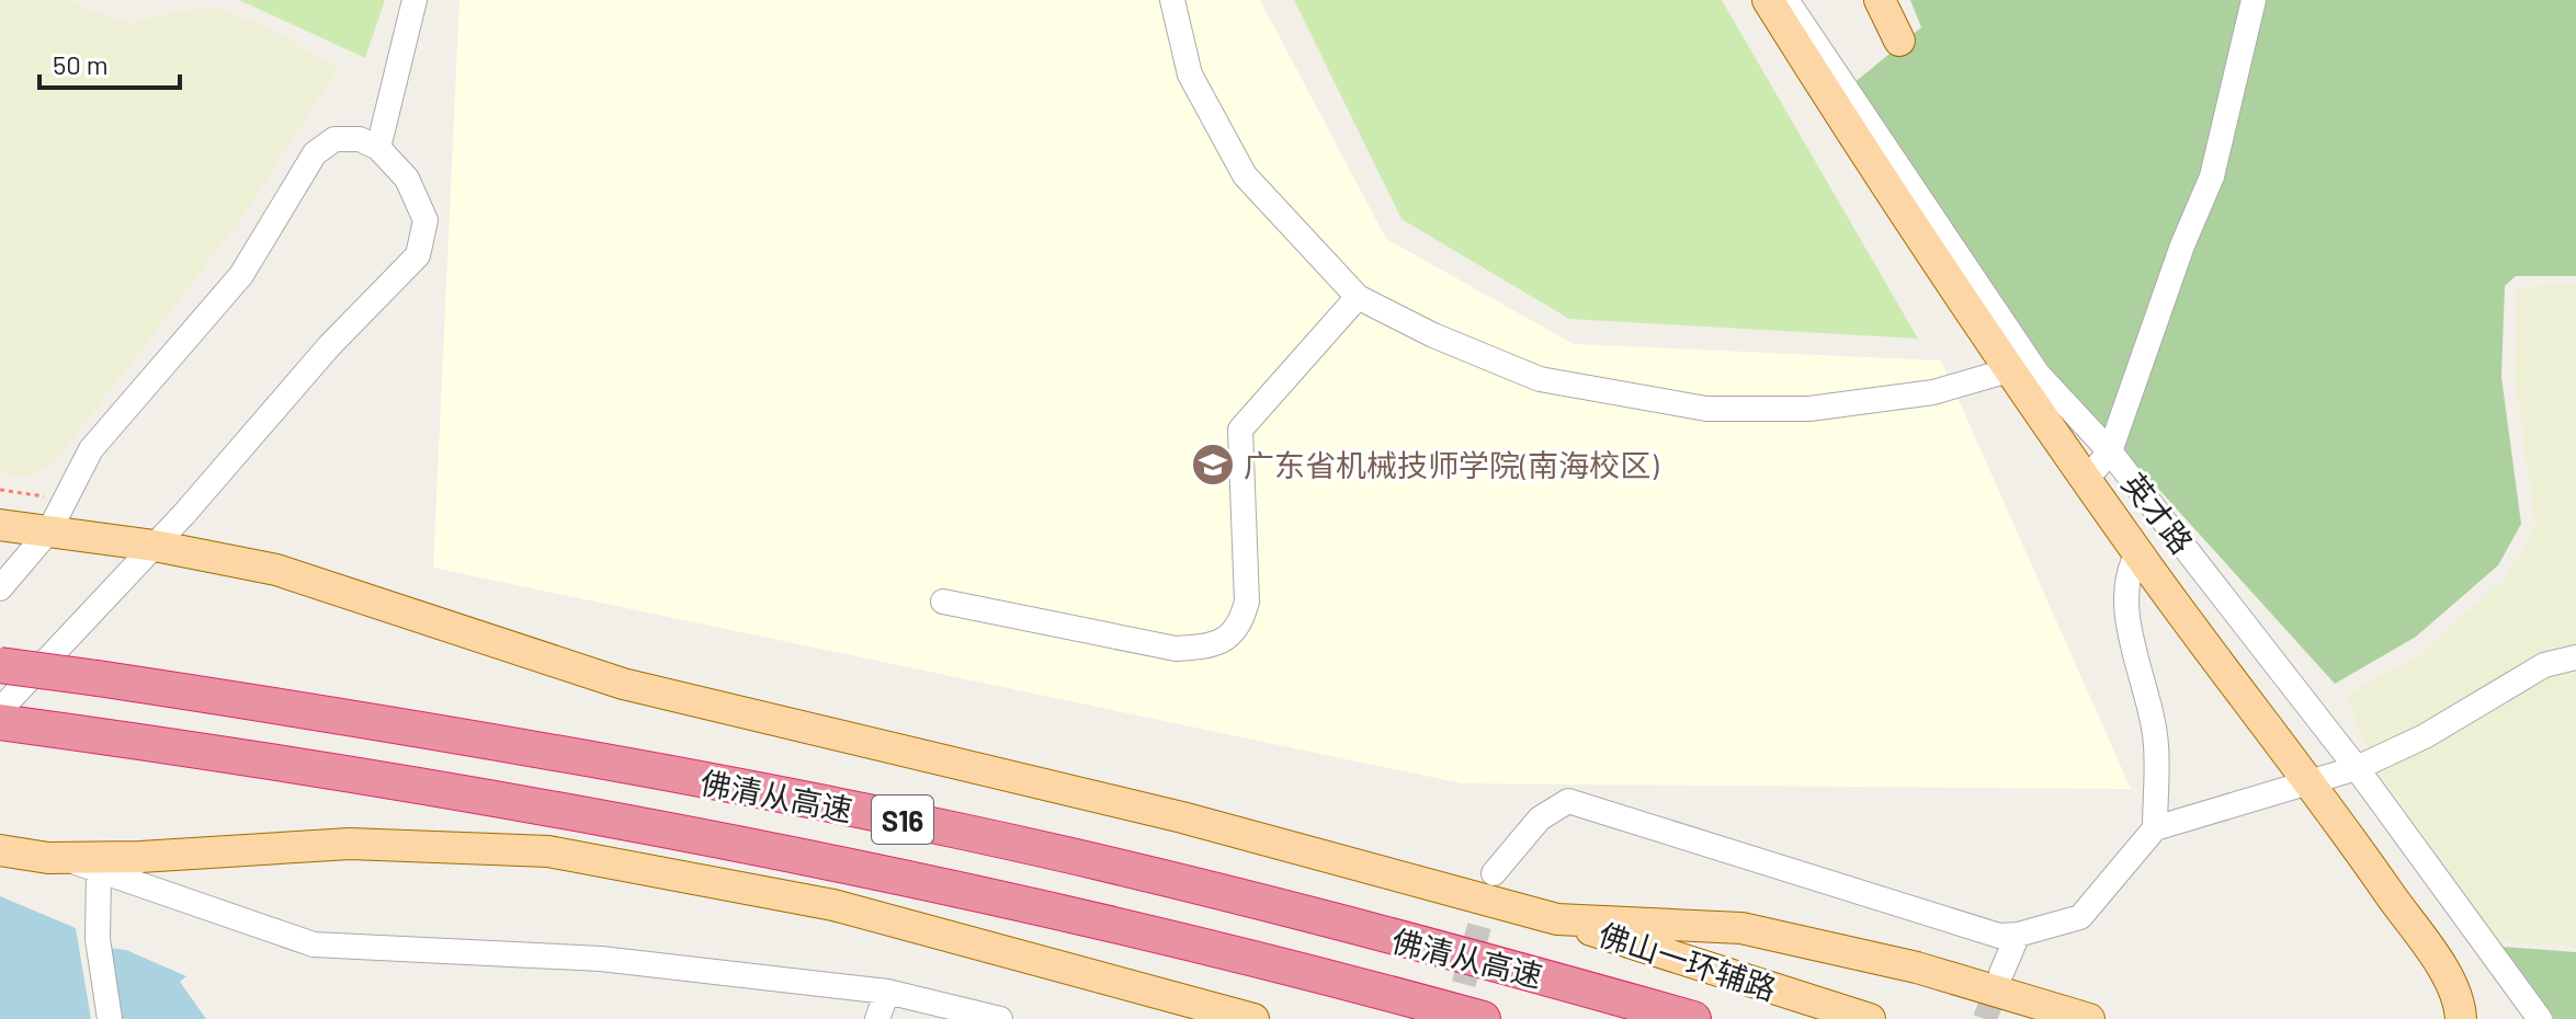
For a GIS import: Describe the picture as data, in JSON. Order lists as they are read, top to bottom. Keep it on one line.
{"streets":{"highway":["佛清从高速","S16"],"main road":["英才路","佛山一环辅路"]},"places":{"school or university":["广东省机械技师学院(南海校区)"]},"scale_bar":"50 m"}
